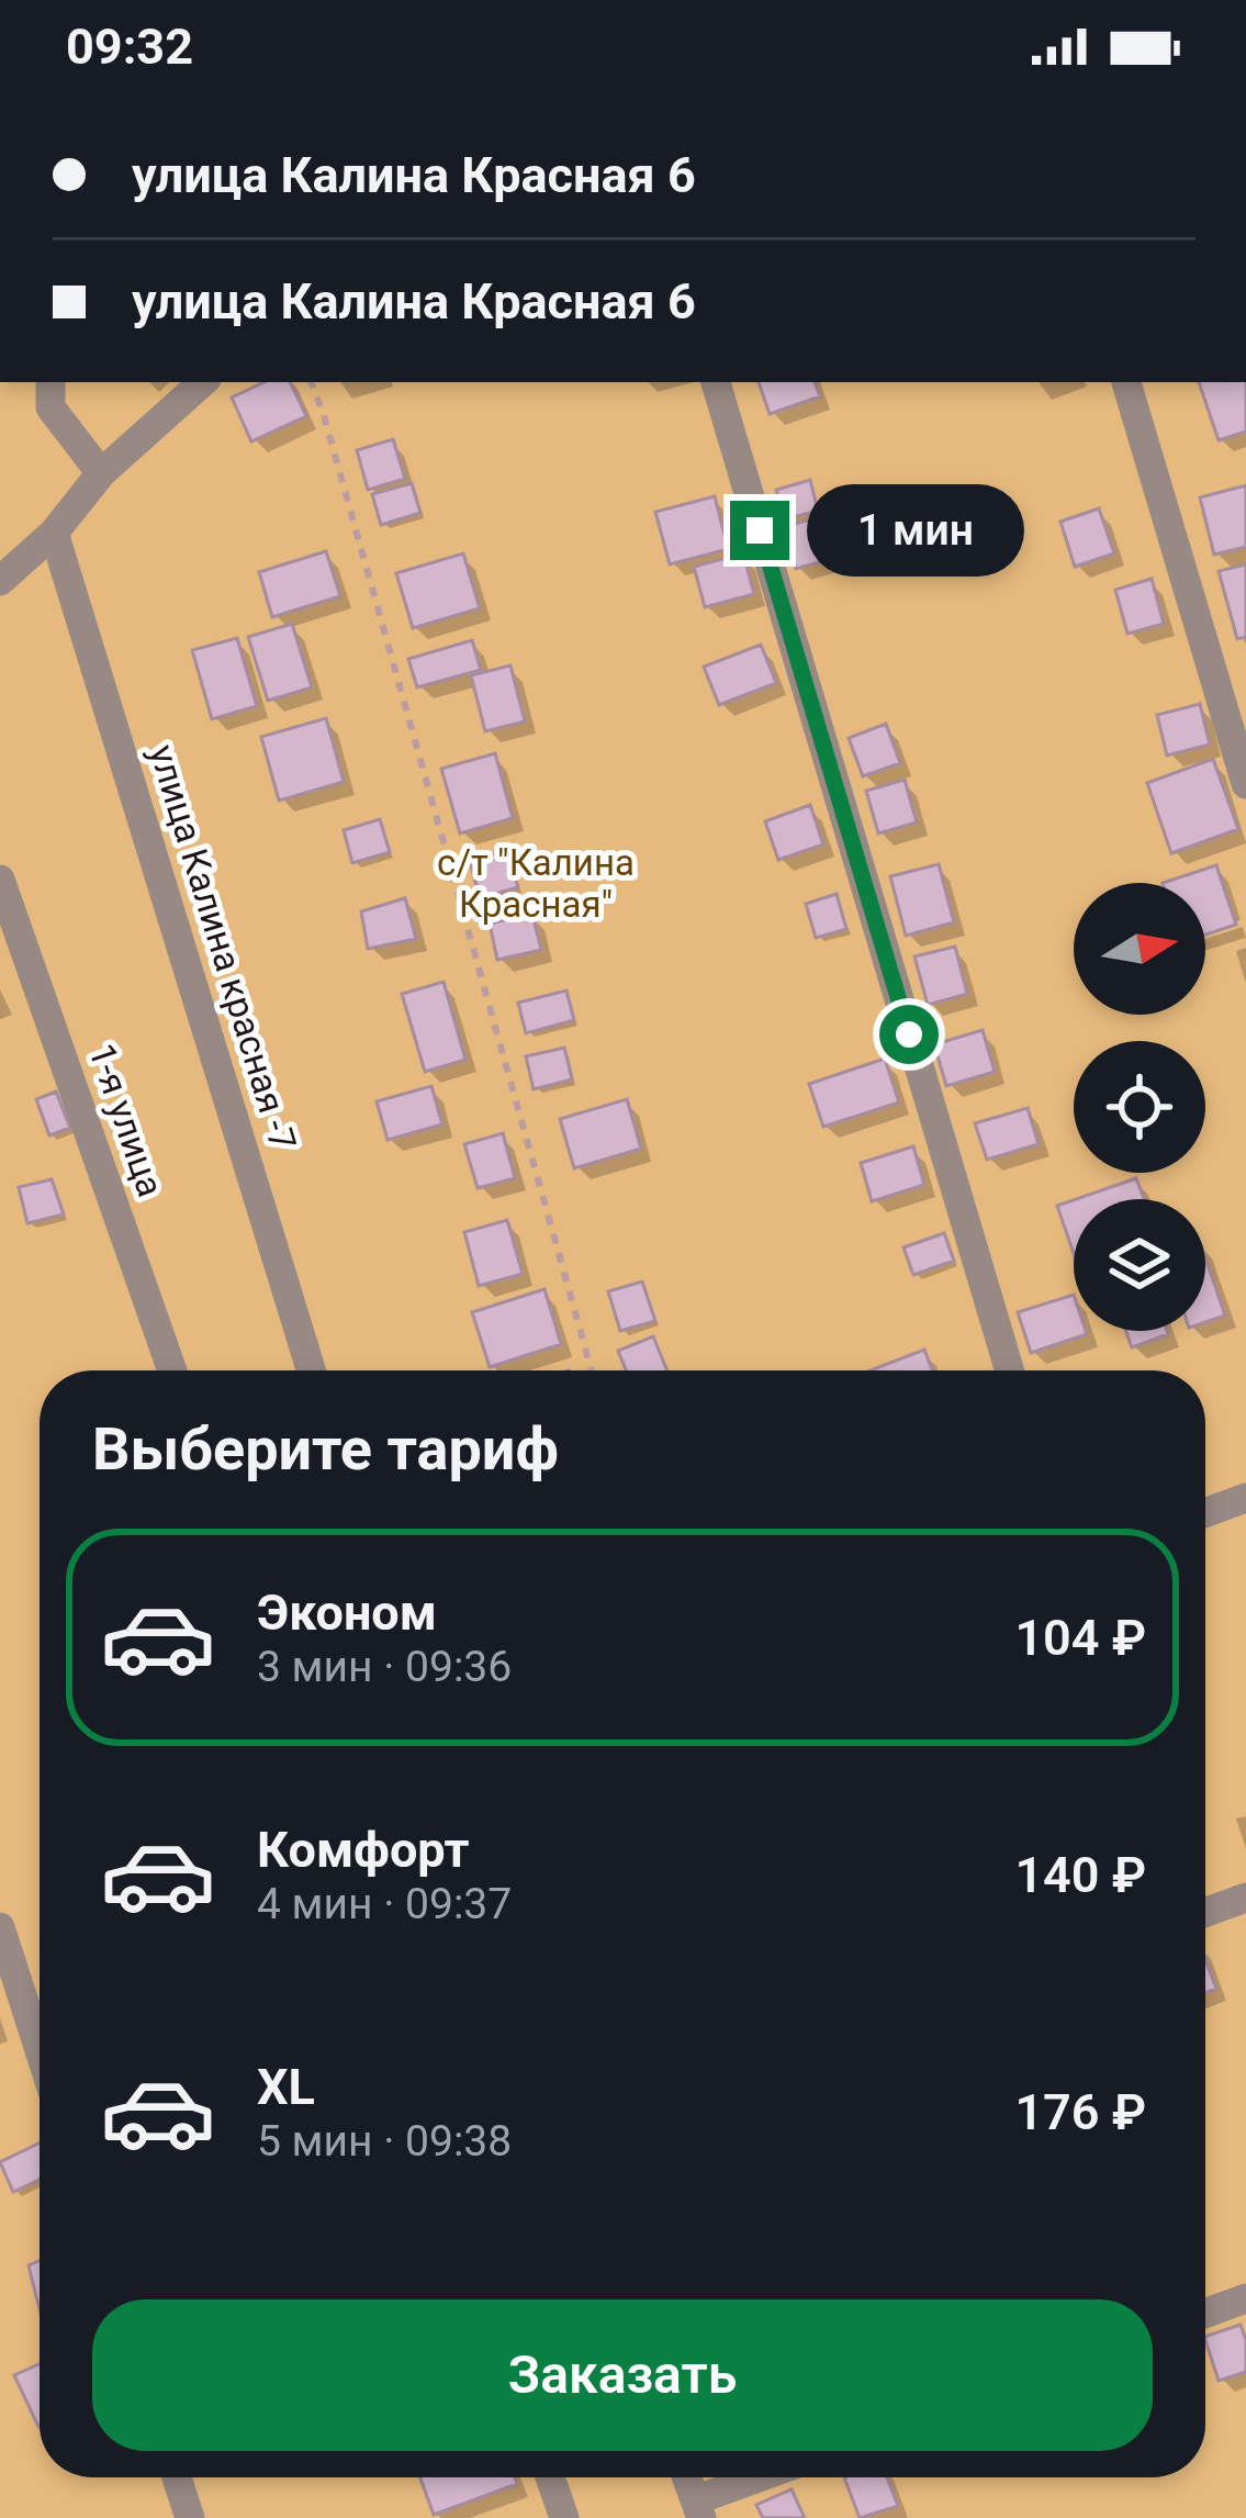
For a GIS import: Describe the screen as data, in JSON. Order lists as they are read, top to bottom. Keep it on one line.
{"streets":{"street":["улица Калина красная -7","1-я улица"]},"parks":["с/т \"Калина Красная\""],"north":"right","page":{"status":"09:32","banner":["улица Калина Красная 6","улица Калина Красная 6"],"bubble":"1 мин","heading":"Выберите тариф","list":[{"name":"Эконом","note":"3 мин · 09:36","value":"104 ₽"},{"name":"Комфорт","note":"4 мин · 09:37","value":"140 ₽"},{"name":"XL","note":"5 мин · 09:38","value":"176 ₽"}],"buttons":"Заказать"}}
